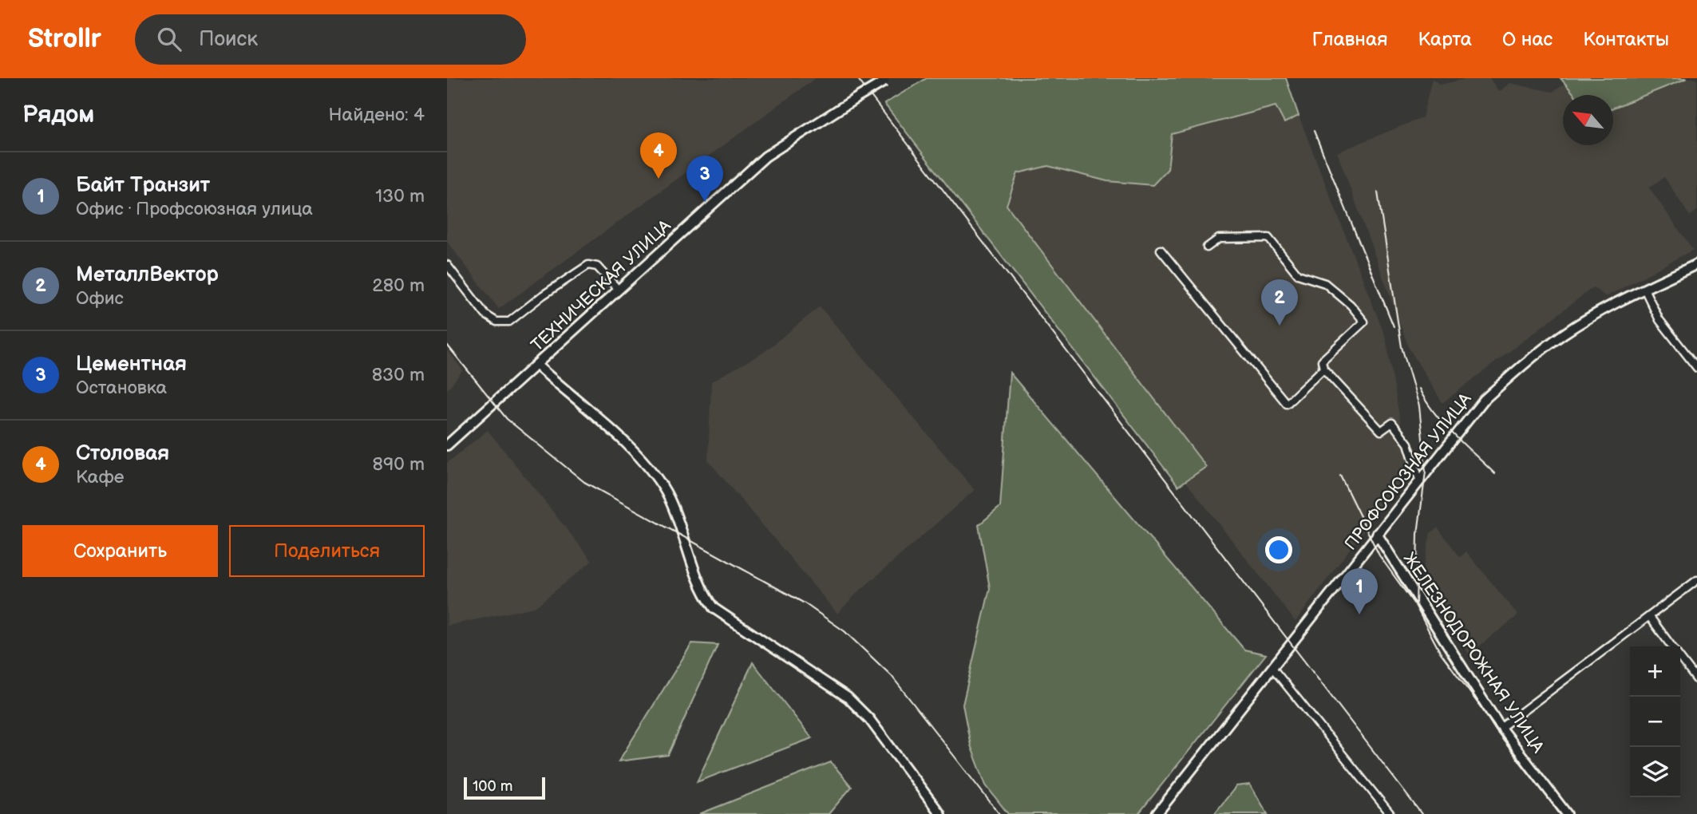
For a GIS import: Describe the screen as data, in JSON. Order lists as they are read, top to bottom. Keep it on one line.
{"streets":{"main road":["ТЕХНИЧЕСКАЯ УЛИЦА","ПРОФСОЮЗНАЯ УЛИЦА","ЖЕЛЕЗНОДОРОЖНАЯ УЛИЦА"]},"crossings":[["ПРОФСОЮЗНАЯ УЛИЦА","ЖЕЛЕЗНОДОРОЖНАЯ УЛИЦА"]],"scale_bar":"100 m","north":"top left","page":{"header":"Strollr","search":"Поиск","nav":["Главная","Карта","О нас","Контакты"],"heading":["Рядом","Найдено: 4"],"pins":["4","3","2","1"],"list":[{"mark":"1","name":"Байт Транзит","note":"Офис · Профсоюзная улица","value":"130 m"},{"mark":"2","name":"МеталлВектор","note":"Офис","value":"280 m"},{"mark":"3","name":"Цементная","note":"Остановка","value":"830 m"},{"mark":"4","name":"Столовая","note":"Кафе","value":"890 m"}],"buttons":["Сохранить","Поделиться"],"map_buttons":["+","−"],"scale":"100 m"}}
